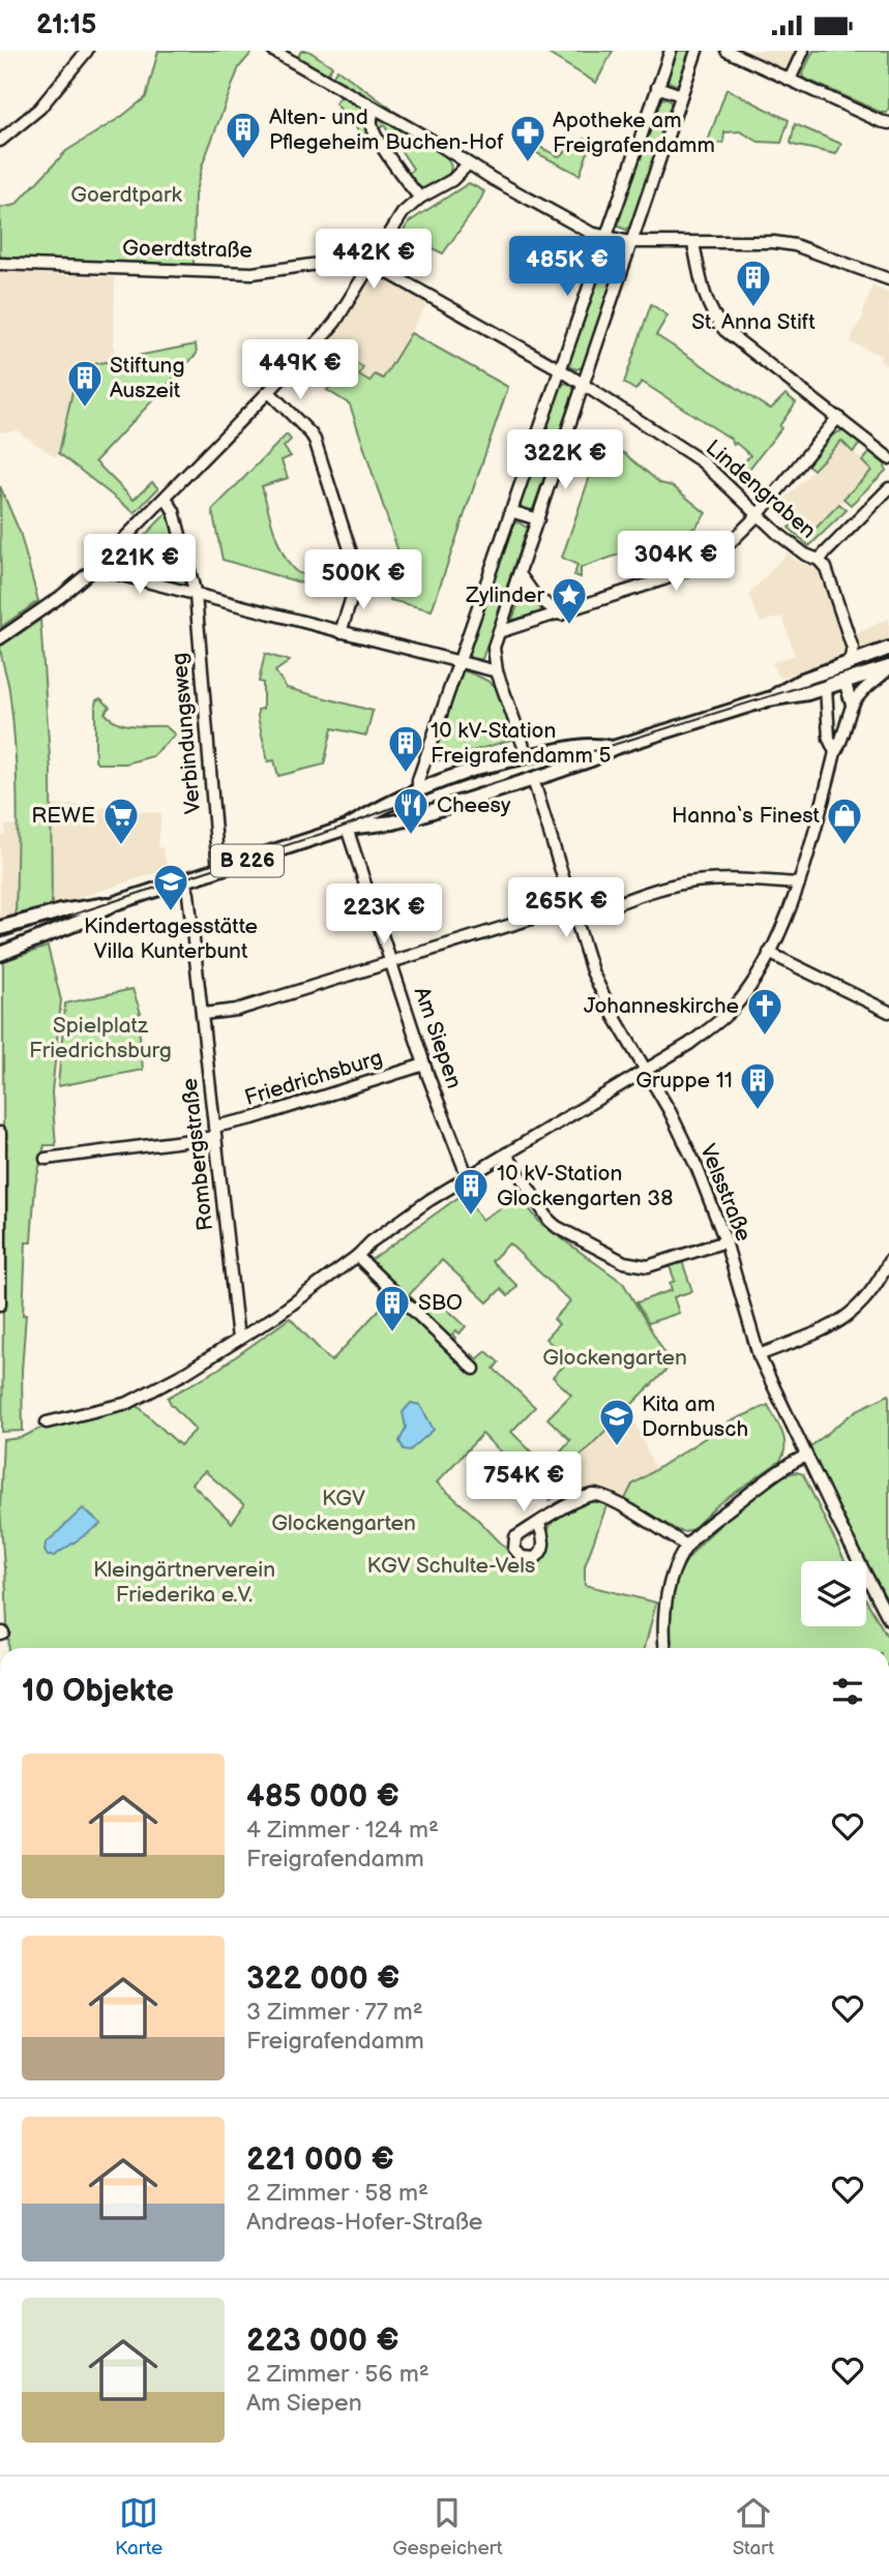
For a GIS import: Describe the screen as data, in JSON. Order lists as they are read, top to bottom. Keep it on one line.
{"streets":{"main road":["B 226"],"street":["Goerdtstraße","Lindengraben","Verbindungsweg","Am Siepen","Friedrichsburg","Rombergstraße","Velsstraße"]},"crossings":[["Goerdtstraße","Lindengraben"],["Lindengraben","B 226"],["Verbindungsweg","B 226"],["B 226","Am Siepen"],["B 226","Rombergstraße"],["B 226","Velsstraße"],["Am Siepen","Friedrichsburg"],["Friedrichsburg","Rombergstraße"]],"parks":["Goerdtpark","Spielplatz Friedrichsburg","Glockengarten","KGV Glockengarten","KGV Schulte-Vels","Kleingärtnerverein Friederika e.V."],"places":{"building":["Alten- und Pflegeheim Buchen-Hof","St. Anna Stift","Stiftung Auszeit","10 kV-Station Freigrafendamm 5","Gruppe 11","10 kV-Station Glockengarten 38","SBO"],"pharmacy":["Apotheke am Freigrafendamm"],"place":["Zylinder"],"restaurant":["Cheesy"],"supermarket":["REWE"],"shop":["Hanna‘s Finest"],"school or university":["Kindertagesstätte Villa Kunterbunt","Kita am Dornbusch"],"church":["Johanneskirche"]},"page":{"status":"21:15","price":["442K €","485K €","449K €","322K €","304K €","221K €","500K €","265K €","223K €","754K €"],"heading":"10 Objekte","list":[{"name":"485 000 €","note":"4 Zimmer · 124 m² · Freigrafendamm"},{"name":"322 000 €","note":"3 Zimmer · 77 m² · Freigrafendamm"},{"name":"221 000 €","note":"2 Zimmer · 58 m² · Andreas-Hofer-Straße"},{"name":"223 000 €","note":"2 Zimmer · 56 m² · Am Siepen"}],"tabs":["Karte","Gespeichert","Start"]}}
